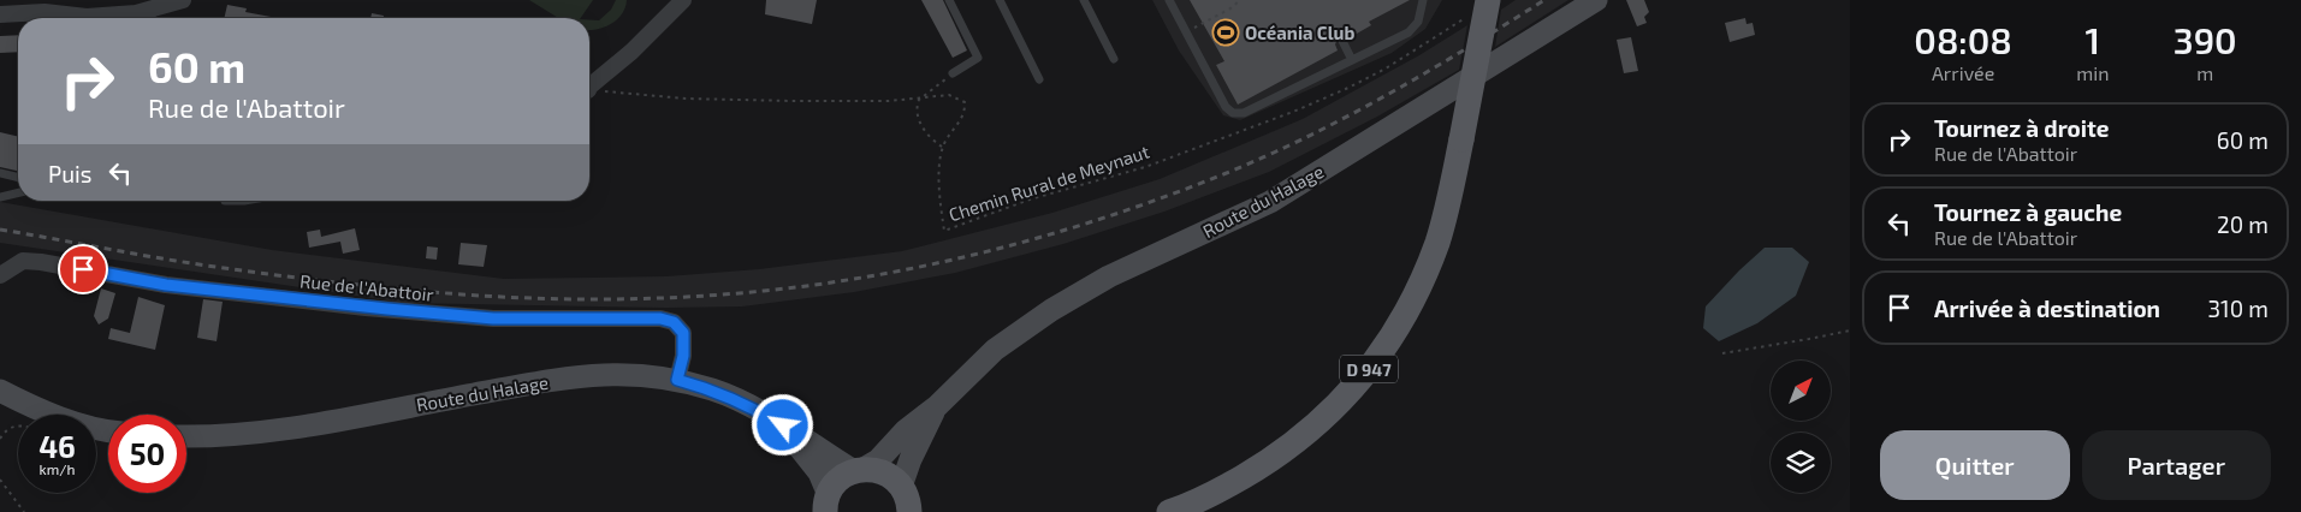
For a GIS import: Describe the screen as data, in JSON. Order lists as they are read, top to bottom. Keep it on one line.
{"streets":{"main road":["Route du Halage","D 947"],"street":["Rue de l'Abattoir"],"path":["Chemin Rural de Meynaut"]},"crossings":[["Chemin Rural de Meynaut","D 947"],["Route du Halage","Rue de l'Abattoir"]],"places":{"sports":["Océania Club"]},"north":"top right","page":{"eta":["08:08","Arrivée","1","min","390","m"],"turn":["60 m","Rue de l'Abattoir"],"list":[{"name":"Tournez à droite","note":"Rue de l'Abattoir","value":"60 m"},{"name":"Tournez à gauche","note":"Rue de l'Abattoir","value":"20 m"},{"name":"Arrivée à destination","value":"310 m"}],"then":"Puis","speed":"46 km/h","limit":"50","buttons":["Quitter","Partager"]}}
